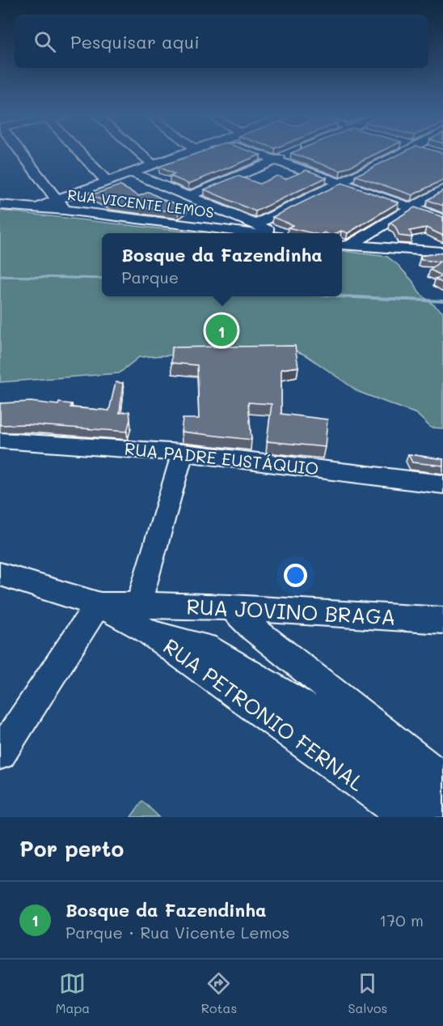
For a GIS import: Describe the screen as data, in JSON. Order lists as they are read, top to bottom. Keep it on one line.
{"streets":{"street":["RUA VICENTE LEMOS","RUA PADRE EUSTÁQUIO","RUA JOVINO BRAGA","RUA PETRONIO FERNAL"]},"crossings":[["RUA JOVINO BRAGA","RUA PETRONIO FERNAL"]],"page":{"search":"Pesquisar aqui","popup":["Bosque da Fazendinha","Parque"],"pins":"1","heading":"Por perto","list":[{"mark":"1","name":"Bosque da Fazendinha","note":"Parque · Rua Vicente Lemos","value":"170 m"}],"nav":["Mapa","Rotas","Salvos"]}}
